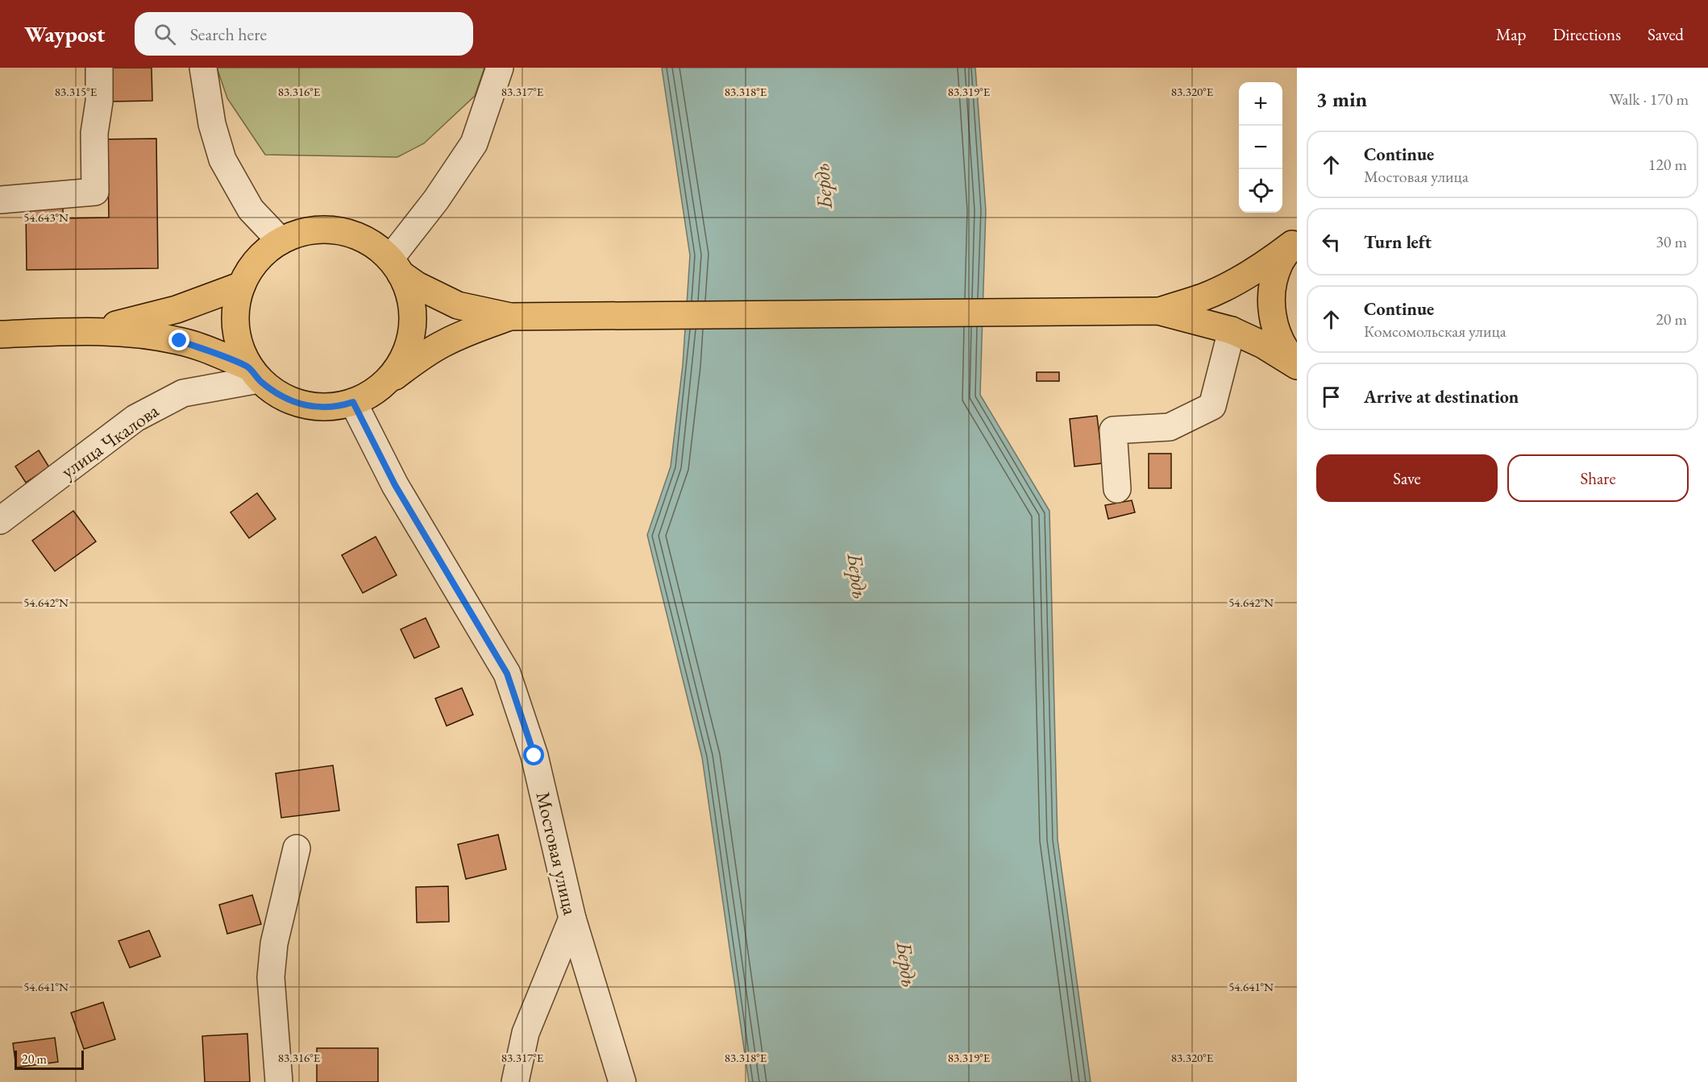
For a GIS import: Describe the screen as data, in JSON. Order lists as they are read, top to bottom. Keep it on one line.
{"streets":{"street":["улица Чкалова","Мостовая улица"]},"water":["Бердь"],"scale_bar":"20 m","page":{"header":"Waypost","search":"Search here","nav":["Map","Directions","Saved"],"heading":["3 min","Walk · 170 m"],"map_buttons":["+","−"],"list":[["Continue","Мостовая улица","120 m"],["Turn left","30 m"],["Continue","Комсомольская улица","20 m"],"Arrive at destination"],"buttons":["Save","Share"],"scale":"20 m"},"coordinates":["83.315°E","83.316°E","83.317°E","83.318°E","83.319°E","83.320°E","54.643°N","54.642°N","54.641°N"]}
